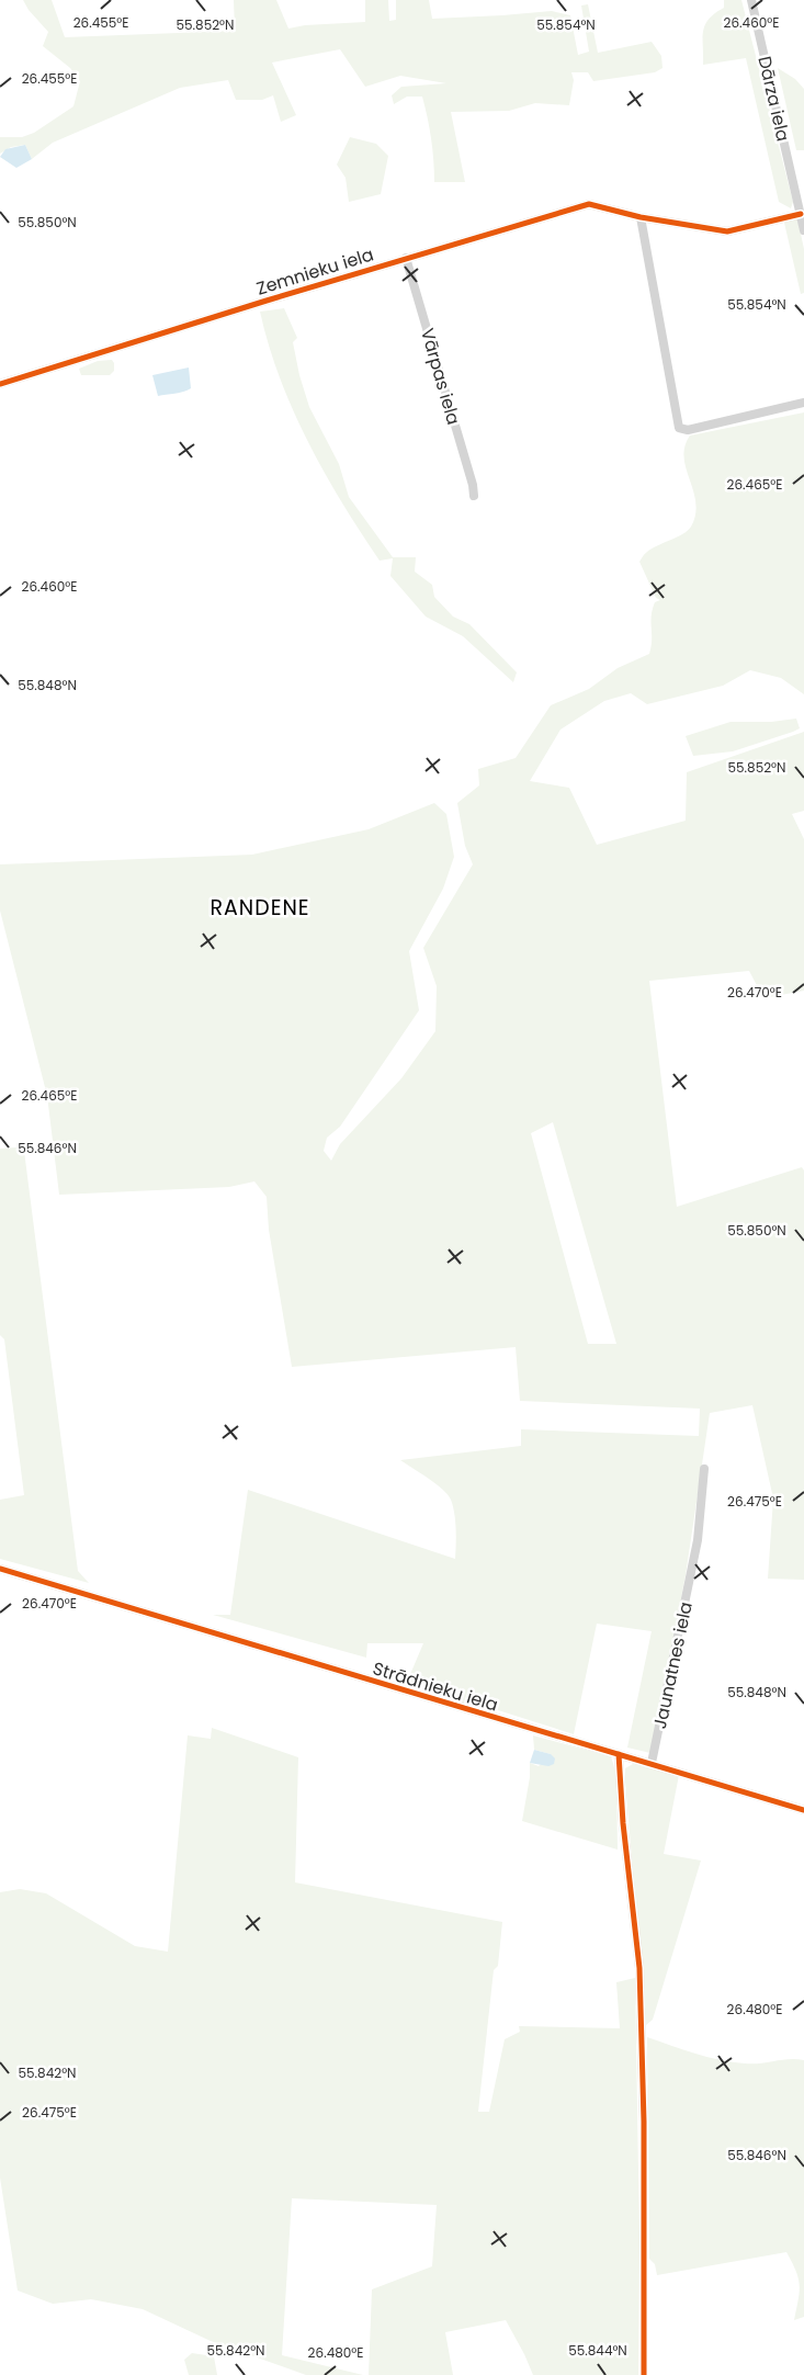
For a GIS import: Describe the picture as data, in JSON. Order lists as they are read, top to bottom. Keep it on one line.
{"streets":{"street":["Dārza iela","Zemnieku iela","Vārpas iela","Jaunatnes iela","Strādnieku iela"]},"crossings":[["Dārza iela","Zemnieku iela"],["Zemnieku iela","Vārpas iela"],["Jaunatnes iela","Strādnieku iela"]],"districts":["RANDENE"],"coordinates":["26.455°E","26.460°E","55.854°N","55.852°N","55.850°N","26.465°E","55.848°N","26.470°E","55.846°N","26.475°E","26.480°E","55.842°N","55.844°N"]}
